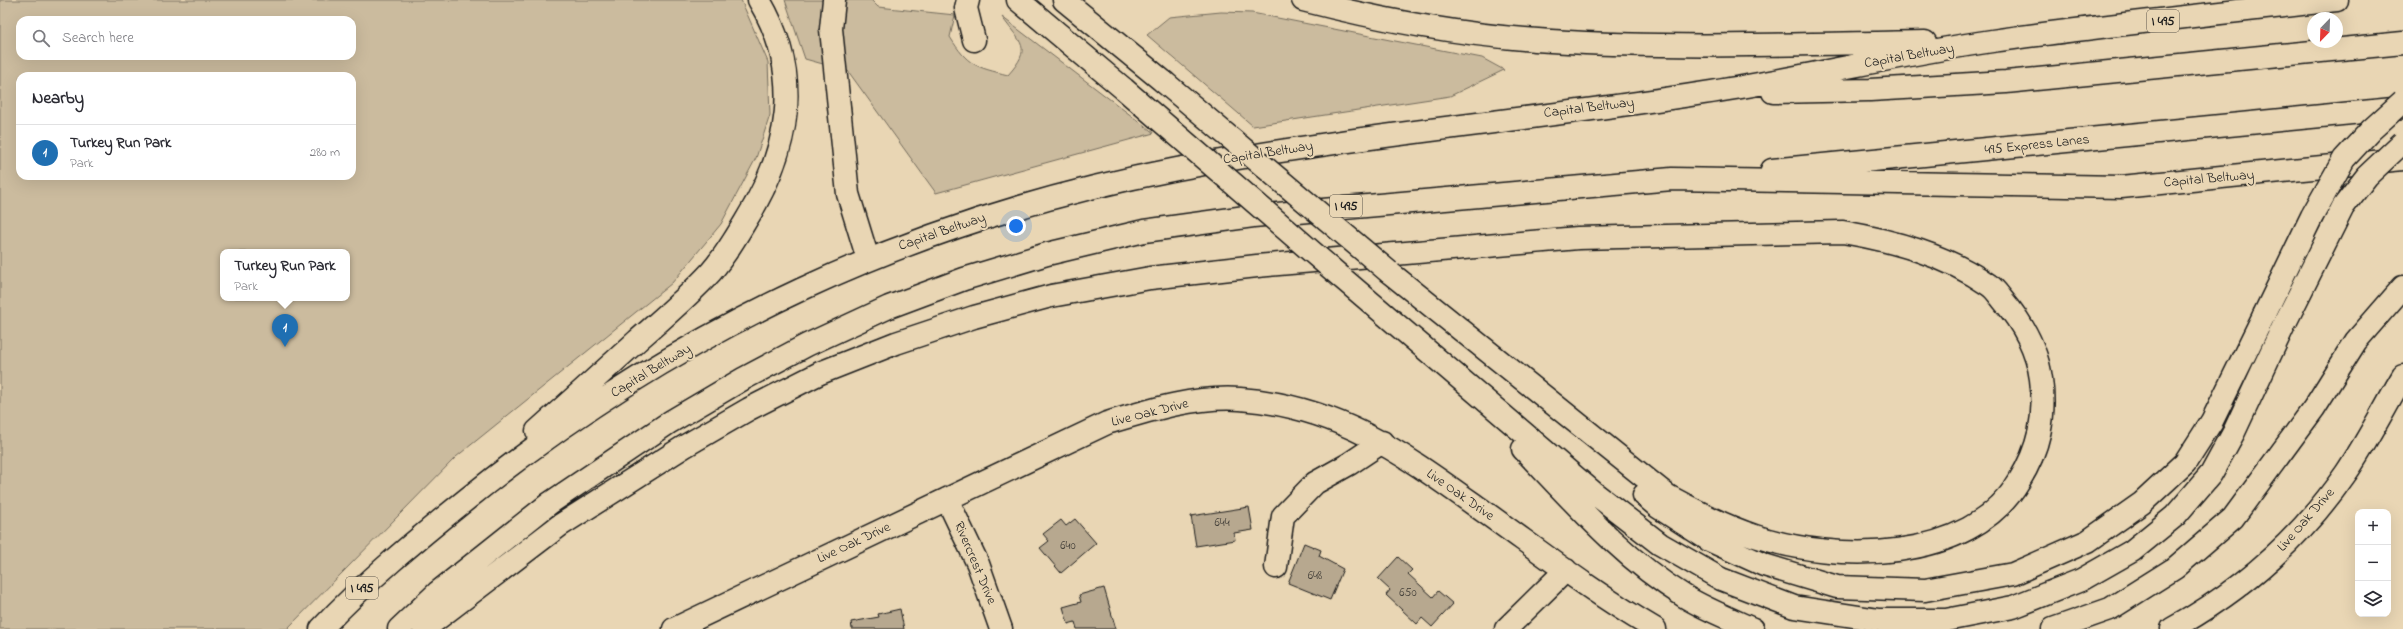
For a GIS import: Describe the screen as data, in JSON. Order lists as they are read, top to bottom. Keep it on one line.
{"streets":{"main road":["I 495","Capital Beltway","495 Express Lanes","Live Oak Drive","Rivercrest Drive"]},"crossings":[["Capital Beltway","495 Express Lanes"],["Live Oak Drive","Rivercrest Drive"]],"house_numbers":["644","640","648","650"],"north":"bottom left","page":{"search":"Search here","heading":"Nearby","list":[{"mark":"1","name":"Turkey Run Park","note":"Park","value":"280 m"}],"popup":["Turkey Run Park","Park"],"pins":"1","map_buttons":["+","−"]}}
